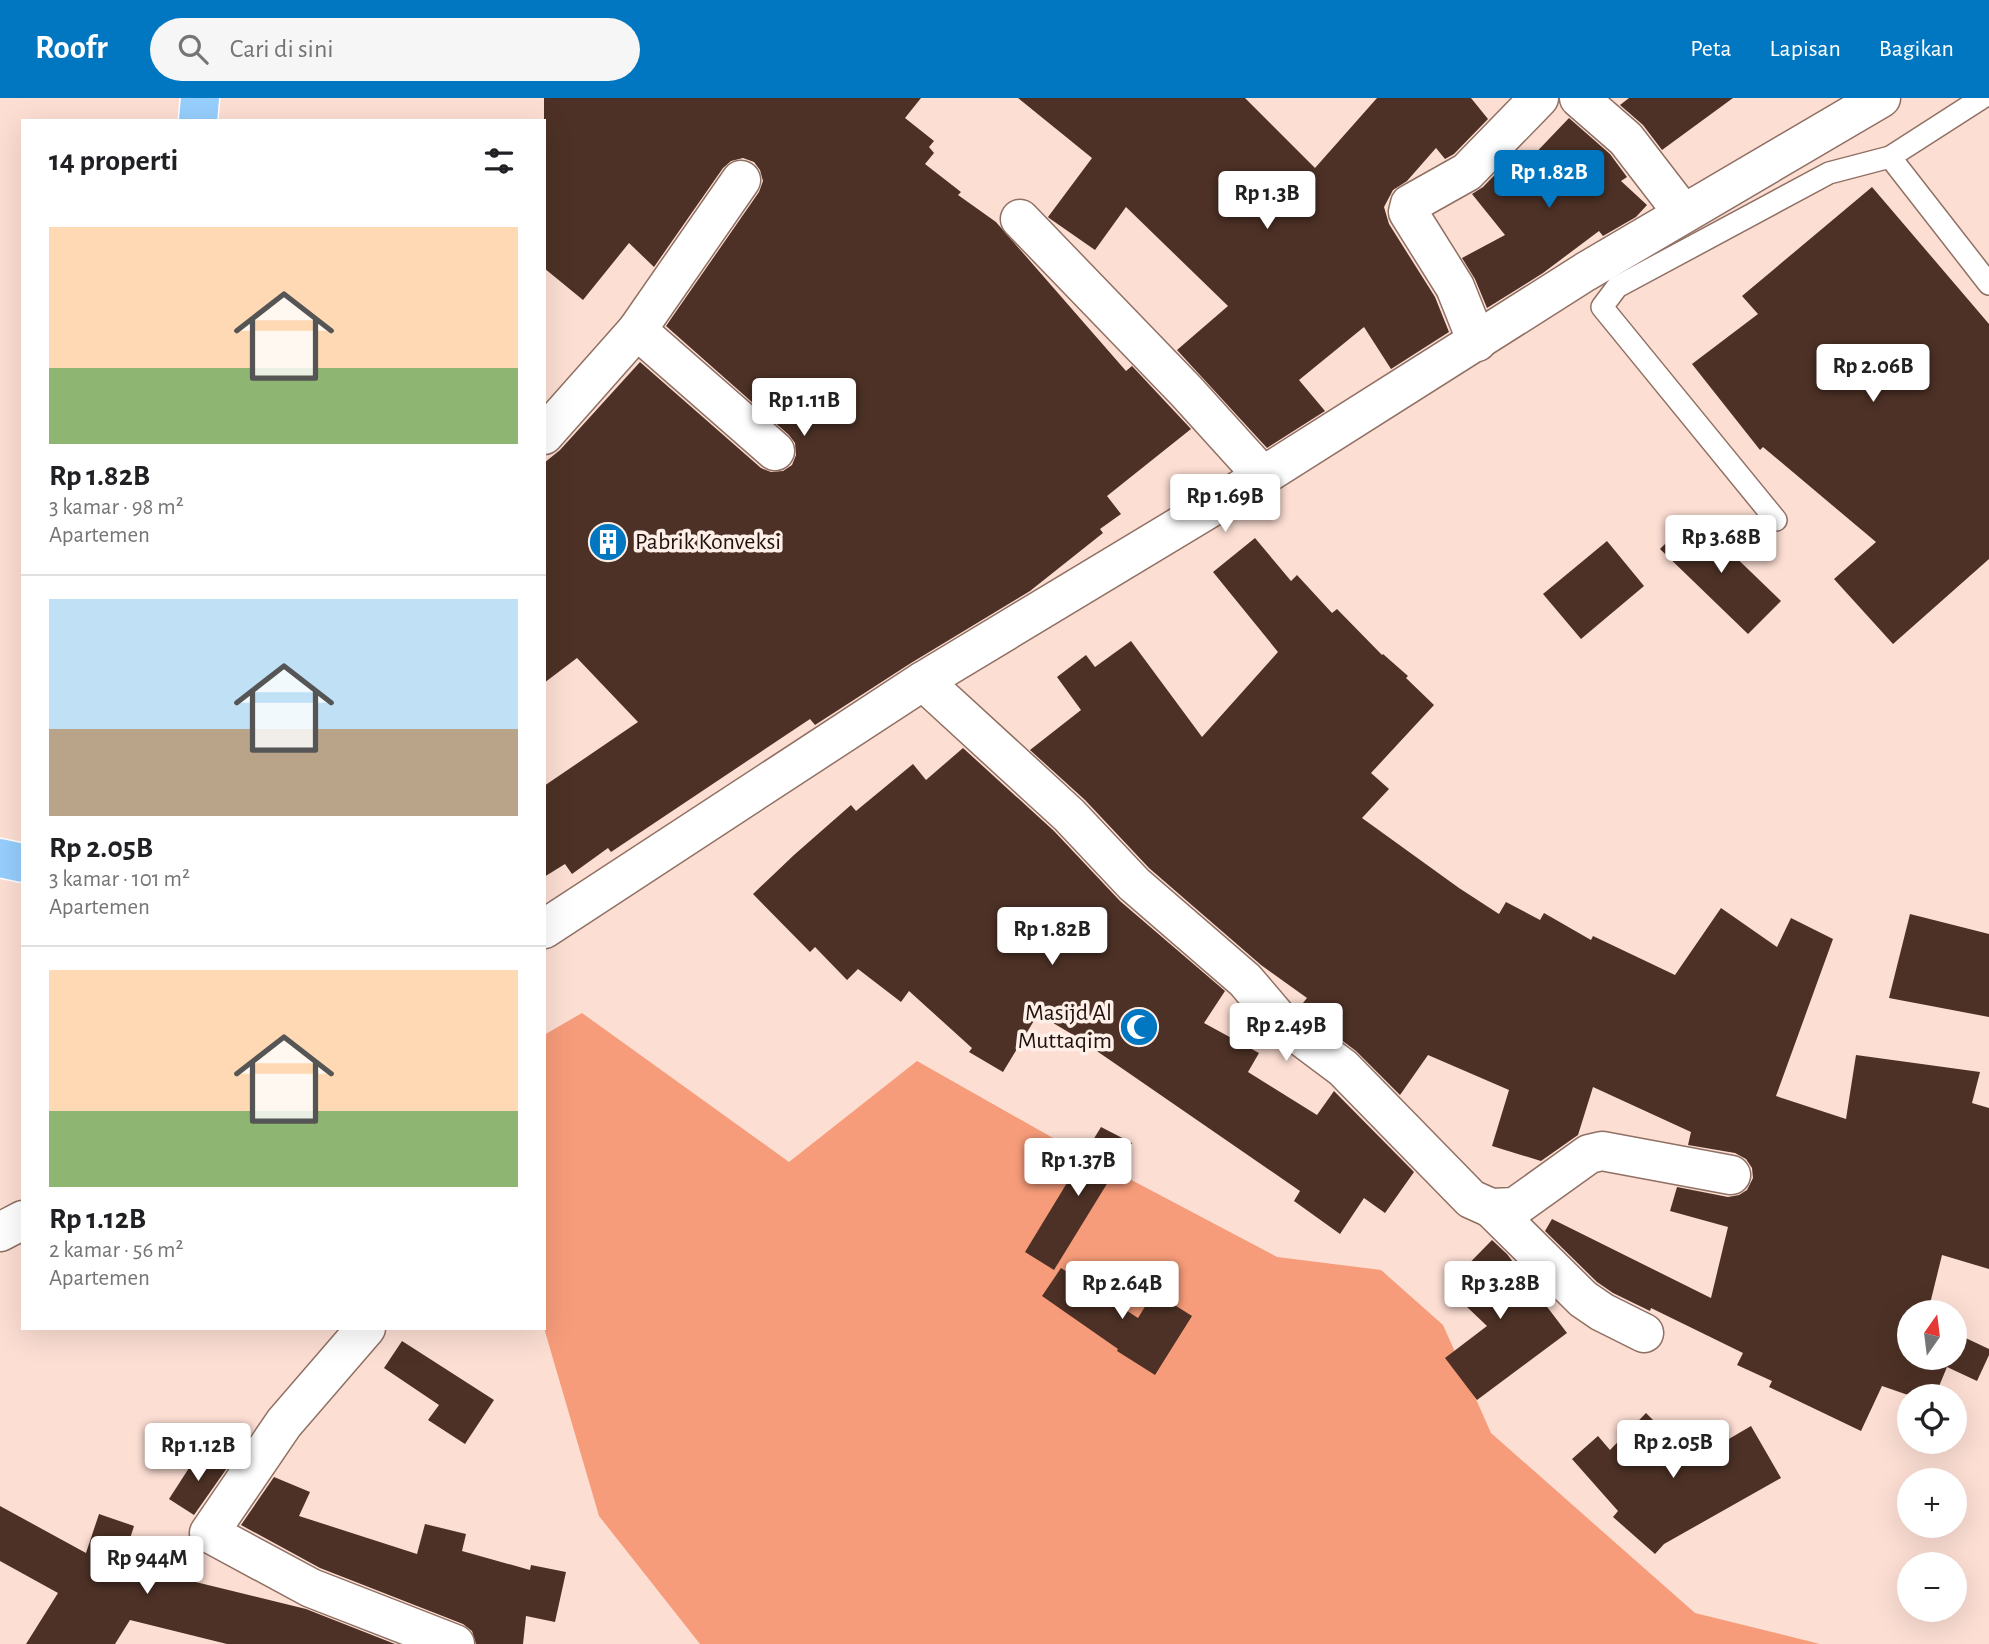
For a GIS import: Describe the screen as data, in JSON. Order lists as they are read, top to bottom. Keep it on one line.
{"places":{"building":["Pabrik Konveksi"],"mosque":["Masijd Al Muttaqim"]},"north":"top","page":{"header":"Roofr","search":"Cari di sini","nav":["Peta","Lapisan","Bagikan"],"heading":"14 properti","price":["Rp 1.82B","Rp 1.3B","Rp 2.06B","Rp 1.11B","Rp 1.69B","Rp 3.68B","Rp 1.82B","Rp 2.49B","Rp 1.37B","Rp 2.64B","Rp 3.28B","Rp 2.05B","Rp 1.12B","Rp 944M"],"list":[{"name":"Rp 1.82B","note":"3 kamar · 98 m² · Apartemen"},{"name":"Rp 2.05B","note":"3 kamar · 101 m² · Apartemen"},{"name":"Rp 1.12B","note":"2 kamar · 56 m² · Apartemen"}],"map_buttons":["+","−"]}}
